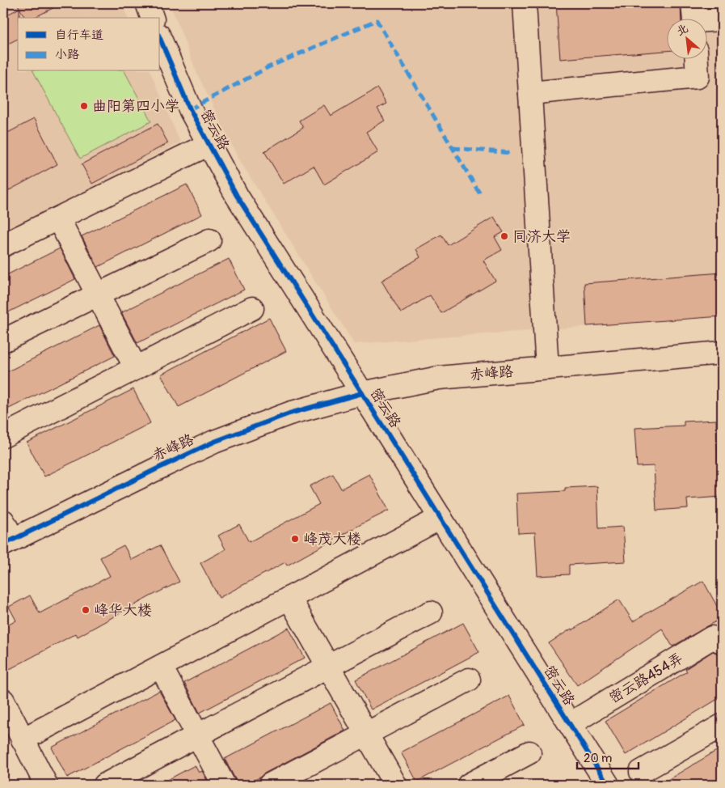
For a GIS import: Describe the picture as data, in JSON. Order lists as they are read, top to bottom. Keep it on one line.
{"streets":{"street":["密云路","赤峰路","密云路454弄"]},"crossings":[["密云路","赤峰路"],["密云路","密云路454弄"]],"places":["曲阳第四小学","同济大学","峰茂大楼","峰华大楼"],"legend":["自行车道","小路"],"scale_bar":"20 m","north":"top left"}
